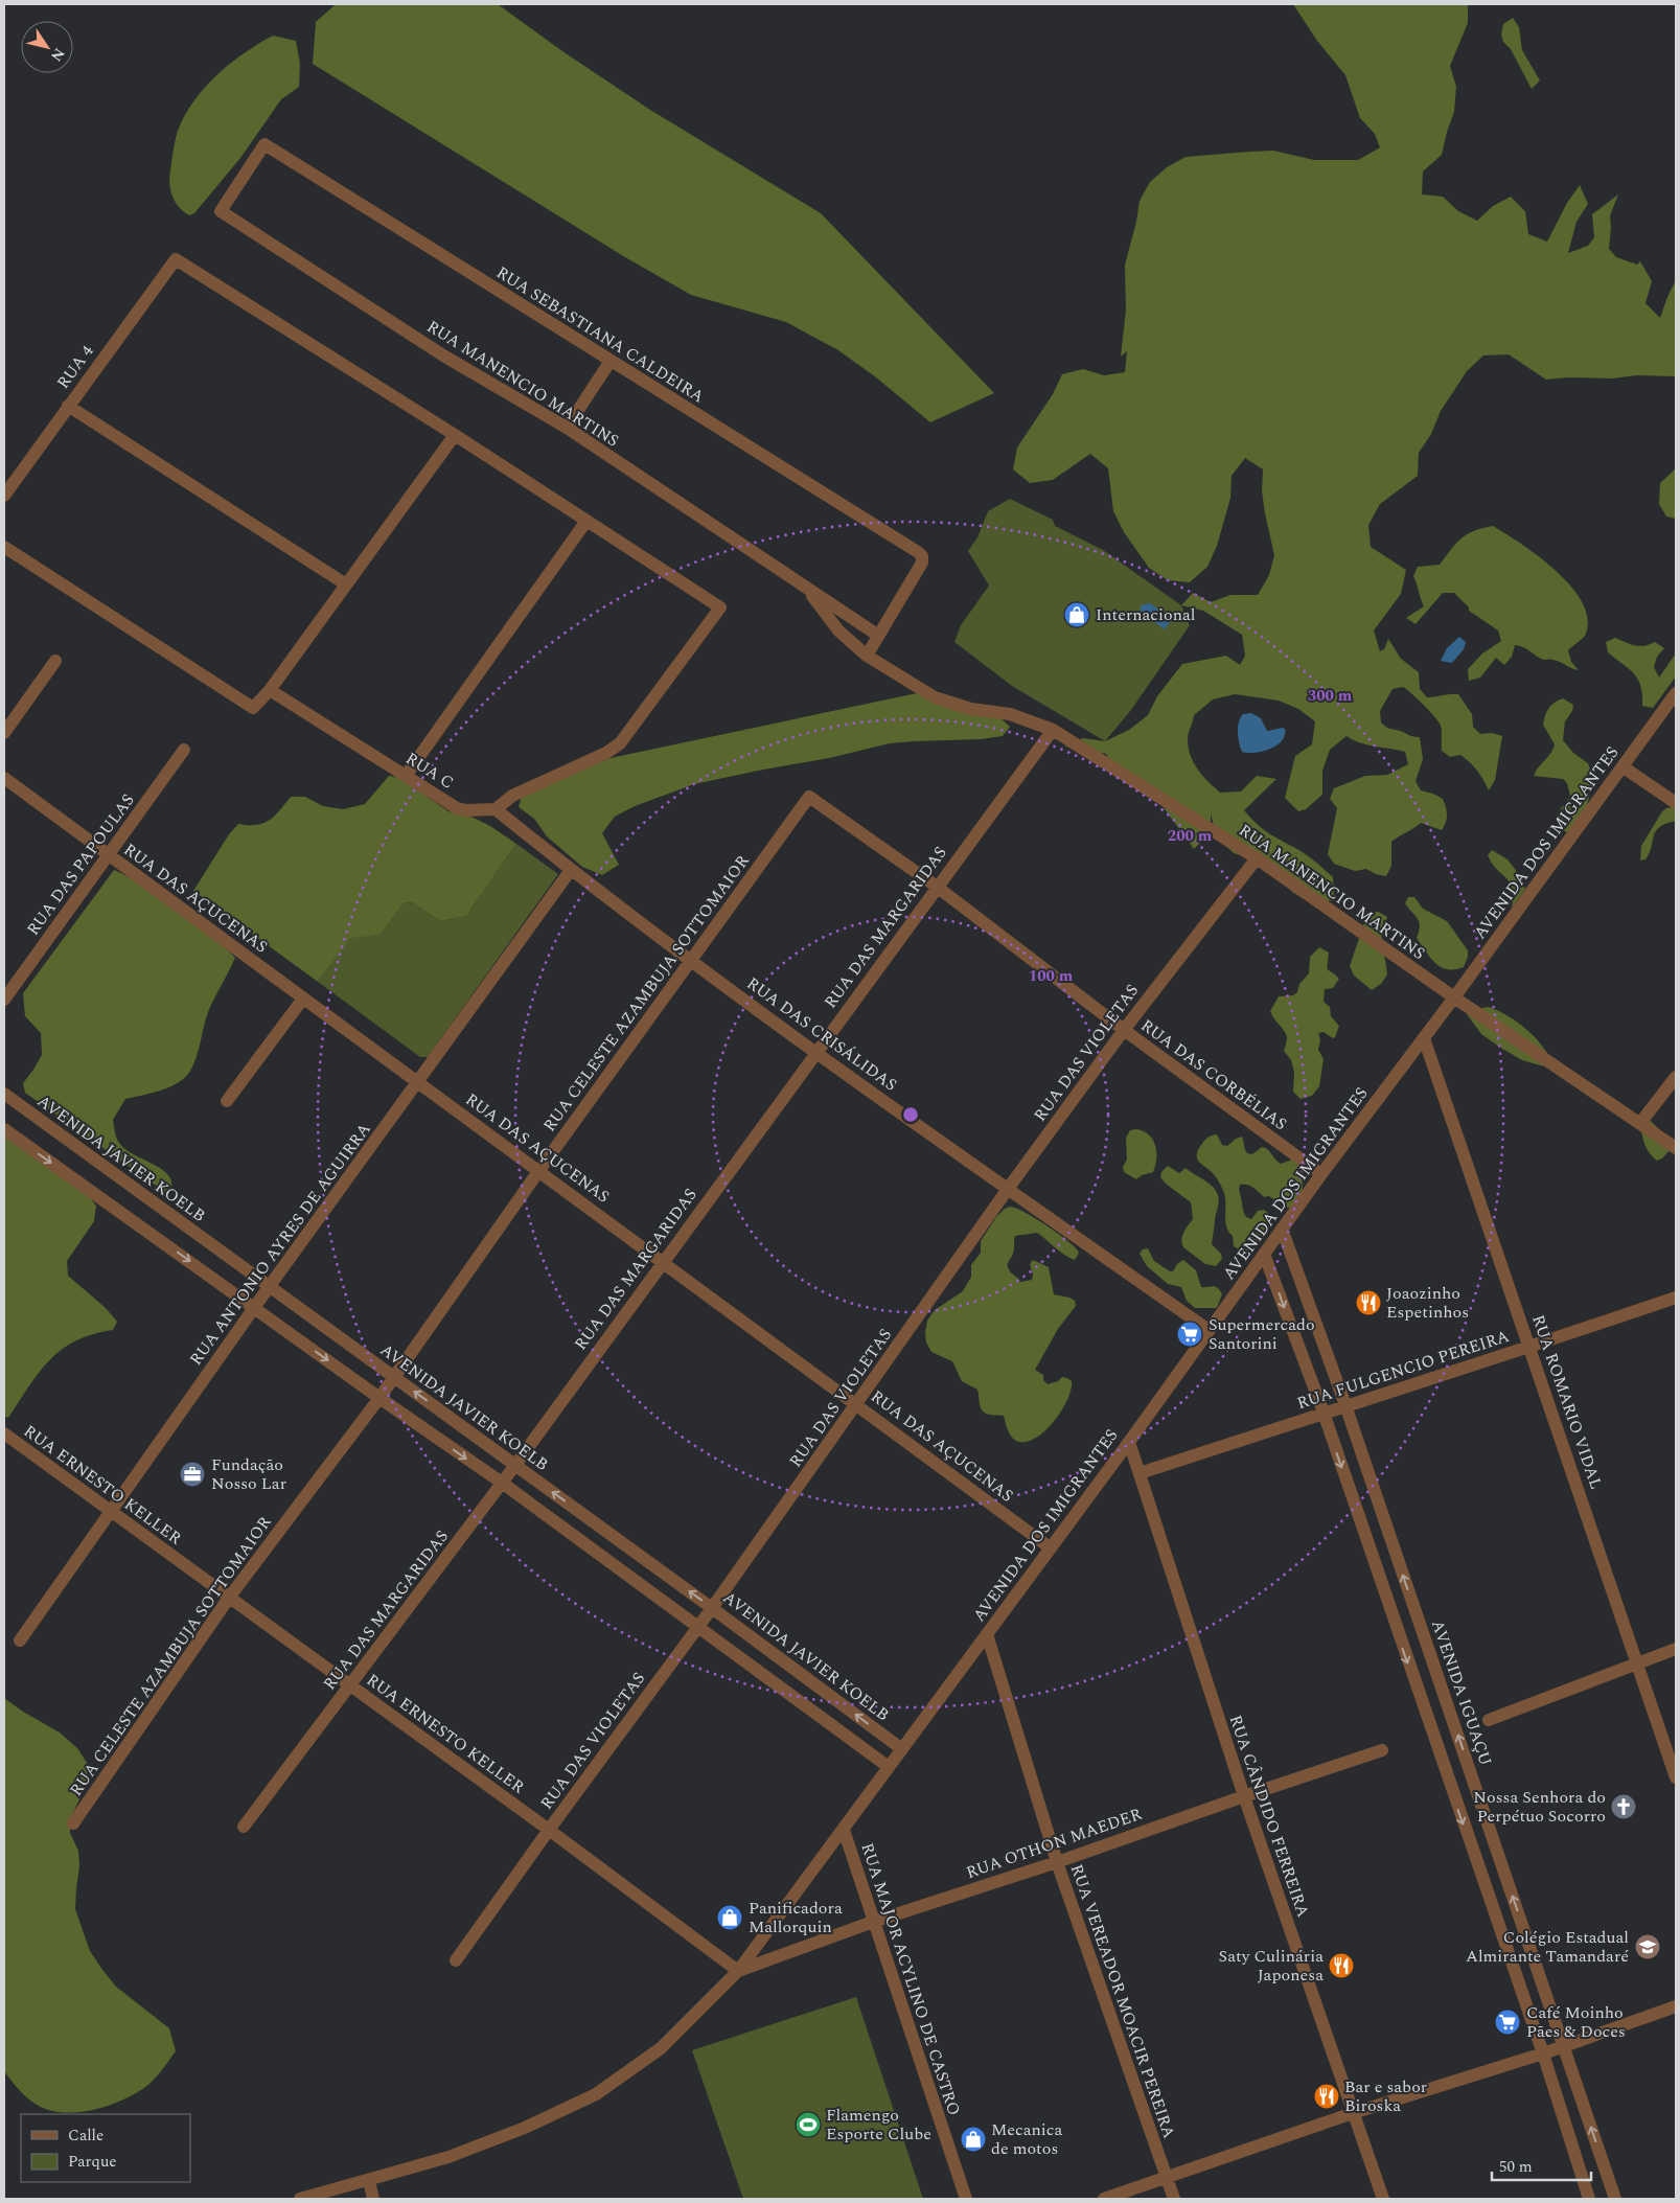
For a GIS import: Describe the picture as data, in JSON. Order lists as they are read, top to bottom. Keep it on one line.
{"streets":{"street":["RUA SEBASTIANA CALDEIRA","RUA 4","RUA MANENCIO MARTINS","RUA C","AVENIDA DOS IMIGRANTES","RUA DAS PAPOULAS","RUA DAS AÇUCENAS","RUA DAS MARGARIDAS","RUA CELESTE AZAMBUJA SOTTOMAIOR","RUA DAS CRISÁLIDAS","RUA DAS VIOLETAS","RUA DAS CORBÉLIAS","AVENIDA JAVIER KOELB","RUA ANTONIO AYRES DE AGUIRRA","RUA FULGENCIO PEREIRA","RUA ROMARIO VIDAL","RUA ERNESTO KELLER","AVENIDA IGUAÇU","RUA CÂNDIDO FERREIRA","RUA OTHON MAEDER","RUA MAJOR ACYLINO DE CASTRO","RUA VEREADOR MOACIR PEREIRA"]},"crossings":[["RUA SEBASTIANA CALDEIRA","RUA MANENCIO MARTINS"],["RUA MANENCIO MARTINS","AVENIDA DOS IMIGRANTES"],["RUA MANENCIO MARTINS","RUA DAS MARGARIDAS"],["RUA MANENCIO MARTINS","RUA DAS VIOLETAS"],["AVENIDA DOS IMIGRANTES","RUA DAS AÇUCENAS"],["AVENIDA DOS IMIGRANTES","RUA DAS CRISÁLIDAS"],["AVENIDA DOS IMIGRANTES","RUA DAS CORBÉLIAS"],["AVENIDA DOS IMIGRANTES","AVENIDA JAVIER KOELB"],["AVENIDA DOS IMIGRANTES","RUA ROMARIO VIDAL"],["AVENIDA DOS IMIGRANTES","RUA ERNESTO KELLER"],["AVENIDA DOS IMIGRANTES","AVENIDA IGUAÇU"],["AVENIDA DOS IMIGRANTES","RUA CÂNDIDO FERREIRA"],["AVENIDA DOS IMIGRANTES","RUA OTHON MAEDER"],["AVENIDA DOS IMIGRANTES","RUA MAJOR ACYLINO DE CASTRO"],["AVENIDA DOS IMIGRANTES","RUA VEREADOR MOACIR PEREIRA"],["RUA DAS PAPOULAS","RUA DAS AÇUCENAS"],["RUA DAS AÇUCENAS","RUA DAS MARGARIDAS"],["RUA DAS AÇUCENAS","RUA CELESTE AZAMBUJA SOTTOMAIOR"],["RUA DAS AÇUCENAS","RUA DAS VIOLETAS"],["RUA DAS AÇUCENAS","RUA ANTONIO AYRES DE AGUIRRA"],["RUA DAS MARGARIDAS","RUA DAS CRISÁLIDAS"],["RUA DAS MARGARIDAS","RUA DAS CORBÉLIAS"],["RUA DAS MARGARIDAS","AVENIDA JAVIER KOELB"],["RUA DAS MARGARIDAS","RUA ERNESTO KELLER"],["RUA CELESTE AZAMBUJA SOTTOMAIOR","RUA DAS CRISÁLIDAS"],["RUA CELESTE AZAMBUJA SOTTOMAIOR","RUA DAS CORBÉLIAS"],["RUA CELESTE AZAMBUJA SOTTOMAIOR","AVENIDA JAVIER KOELB"],["RUA CELESTE AZAMBUJA SOTTOMAIOR","RUA ERNESTO KELLER"],["RUA DAS CRISÁLIDAS","RUA DAS VIOLETAS"],["RUA DAS CRISÁLIDAS","RUA ANTONIO AYRES DE AGUIRRA"],["RUA DAS VIOLETAS","RUA DAS CORBÉLIAS"],["RUA DAS VIOLETAS","AVENIDA JAVIER KOELB"],["RUA DAS VIOLETAS","RUA ERNESTO KELLER"],["AVENIDA JAVIER KOELB","RUA ANTONIO AYRES DE AGUIRRA"],["RUA ANTONIO AYRES DE AGUIRRA","RUA ERNESTO KELLER"],["RUA FULGENCIO PEREIRA","RUA ROMARIO VIDAL"],["RUA FULGENCIO PEREIRA","AVENIDA IGUAÇU"],["RUA FULGENCIO PEREIRA","RUA CÂNDIDO FERREIRA"],["RUA ERNESTO KELLER","RUA OTHON MAEDER"],["RUA CÂNDIDO FERREIRA","RUA OTHON MAEDER"],["RUA OTHON MAEDER","RUA MAJOR ACYLINO DE CASTRO"],["RUA OTHON MAEDER","RUA VEREADOR MOACIR PEREIRA"]],"places":{"shop":["Internacional","Panificadora Mallorquin","Mecanica de motos"],"restaurant":["Joaozinho Espetinhos","Saty Culinária Japonesa","Bar e sabor Biroska"],"supermarket":["Supermercado Santorini","Café Moinho Pães & Doces"],"office":["Fundação Nosso Lar"],"church":["Nossa Senhora do Perpétuo Socorro"],"school or university":["Colégio Estadual Almirante Tamandaré"],"sports":["Flamengo Esporte Clube"]},"legend":["Calle","Parque"],"scale_bar":"50 m","north":"bottom right","rings":["300 m","200 m","100 m"]}
